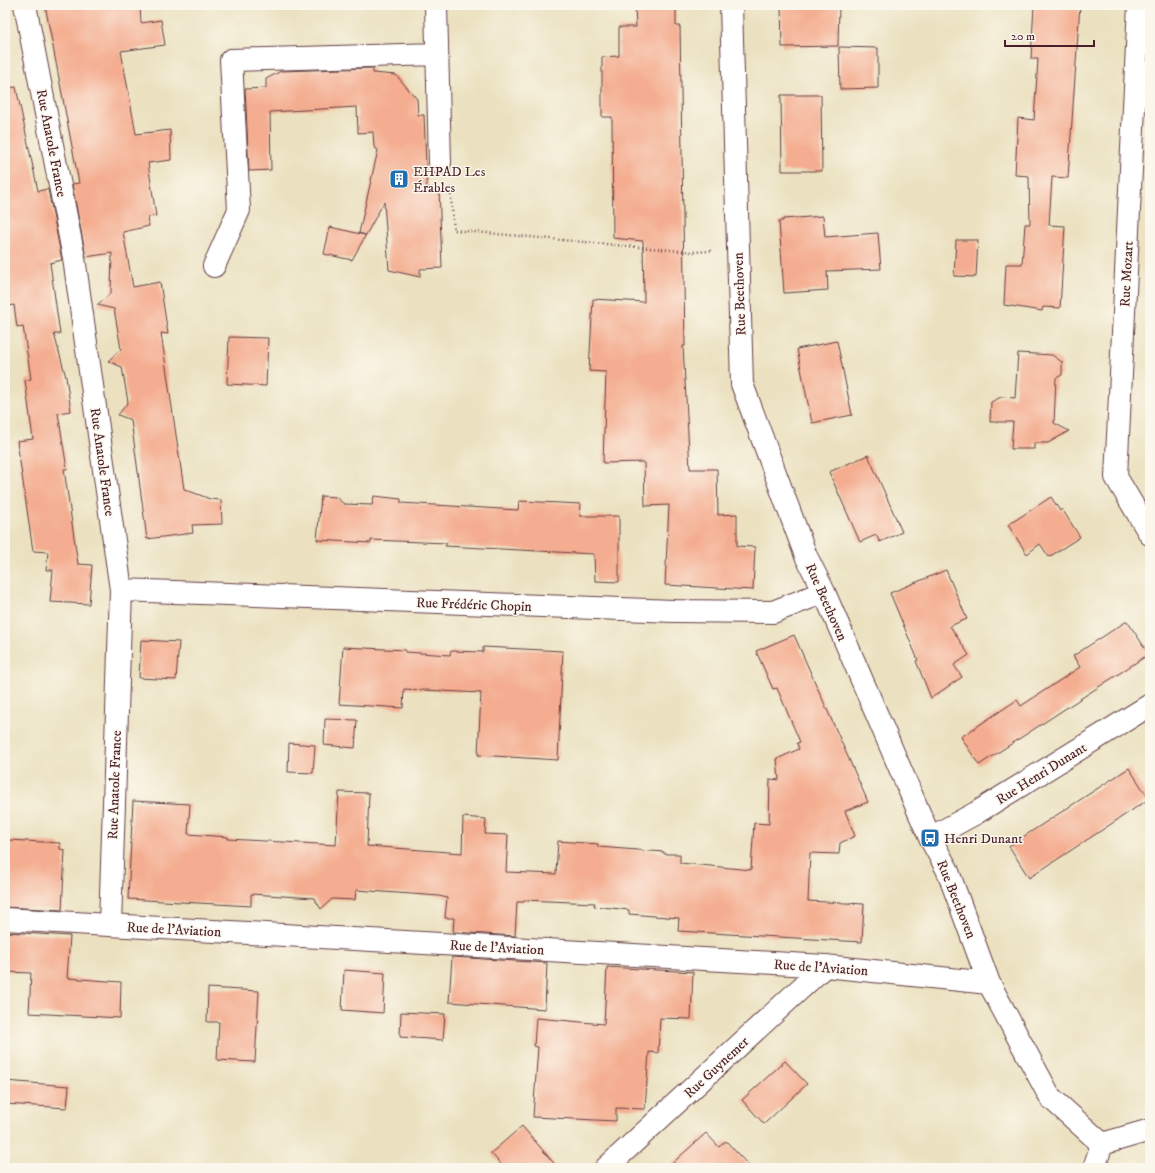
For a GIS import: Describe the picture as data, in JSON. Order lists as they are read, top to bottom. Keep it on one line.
{"streets":{"street":["Rue Anatole France","Rue Mozart","Rue Beethoven","Rue Frédéric Chopin","Rue Henri Dunant","Rue de l'Aviation","Rue Guynemer"]},"crossings":[["Rue Anatole France","Rue Frédéric Chopin"],["Rue Anatole France","Rue de l'Aviation"],["Rue Beethoven","Rue Frédéric Chopin"],["Rue Beethoven","Rue Henri Dunant"],["Rue Beethoven","Rue de l'Aviation"],["Rue de l'Aviation","Rue Guynemer"]],"places":{"building":["EHPAD Les Érables"],"bus stop":["Henri Dunant"]},"scale_bar":"20 m"}
